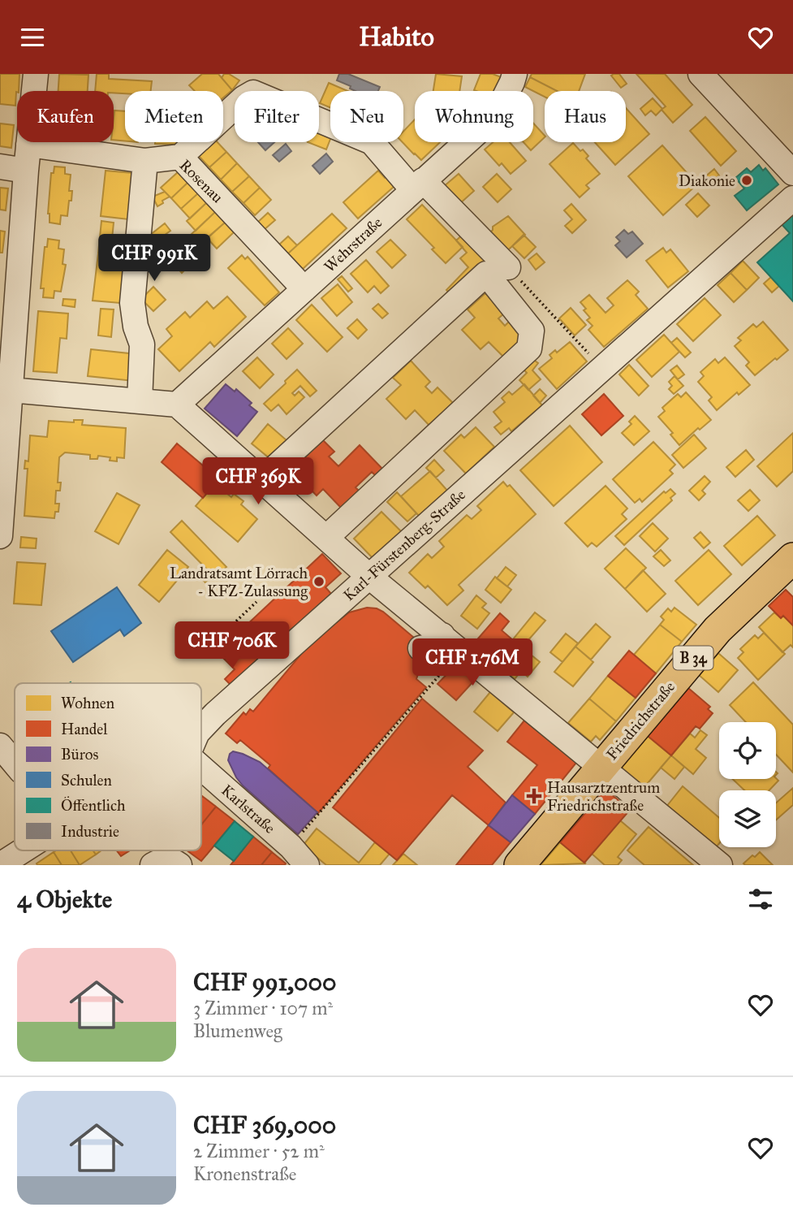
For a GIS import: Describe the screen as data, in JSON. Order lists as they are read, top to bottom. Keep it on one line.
{"streets":{"main road":["B 34","Friedrichstraße"],"street":["Rosenau","Wehrstraße","Karl-Fürstenberg-Straße","Karlstraße"]},"crossings":[["Rosenau","Wehrstraße"]],"places":{"other":["Diakonie","Landratsamt Lörrach - KFZ-Zulassung"],"health":["Hausarztzentrum Friedrichstraße"]},"legend":["Wohnen","Handel","Büros","Schulen","Öffentlich","Industrie"],"page":{"header":"Habito","chip":["Kaufen","Mieten","Filter","Neu","Wohnung","Haus"],"price":["CHF 991K","CHF 369K","CHF 706K","CHF 1.76M"],"heading":"4 Objekte","list":[{"name":"CHF 991,000","note":"3 Zimmer · 107 m² · Blumenweg"},{"name":"CHF 369,000","note":"2 Zimmer · 52 m² · Kronenstraße"}]}}
